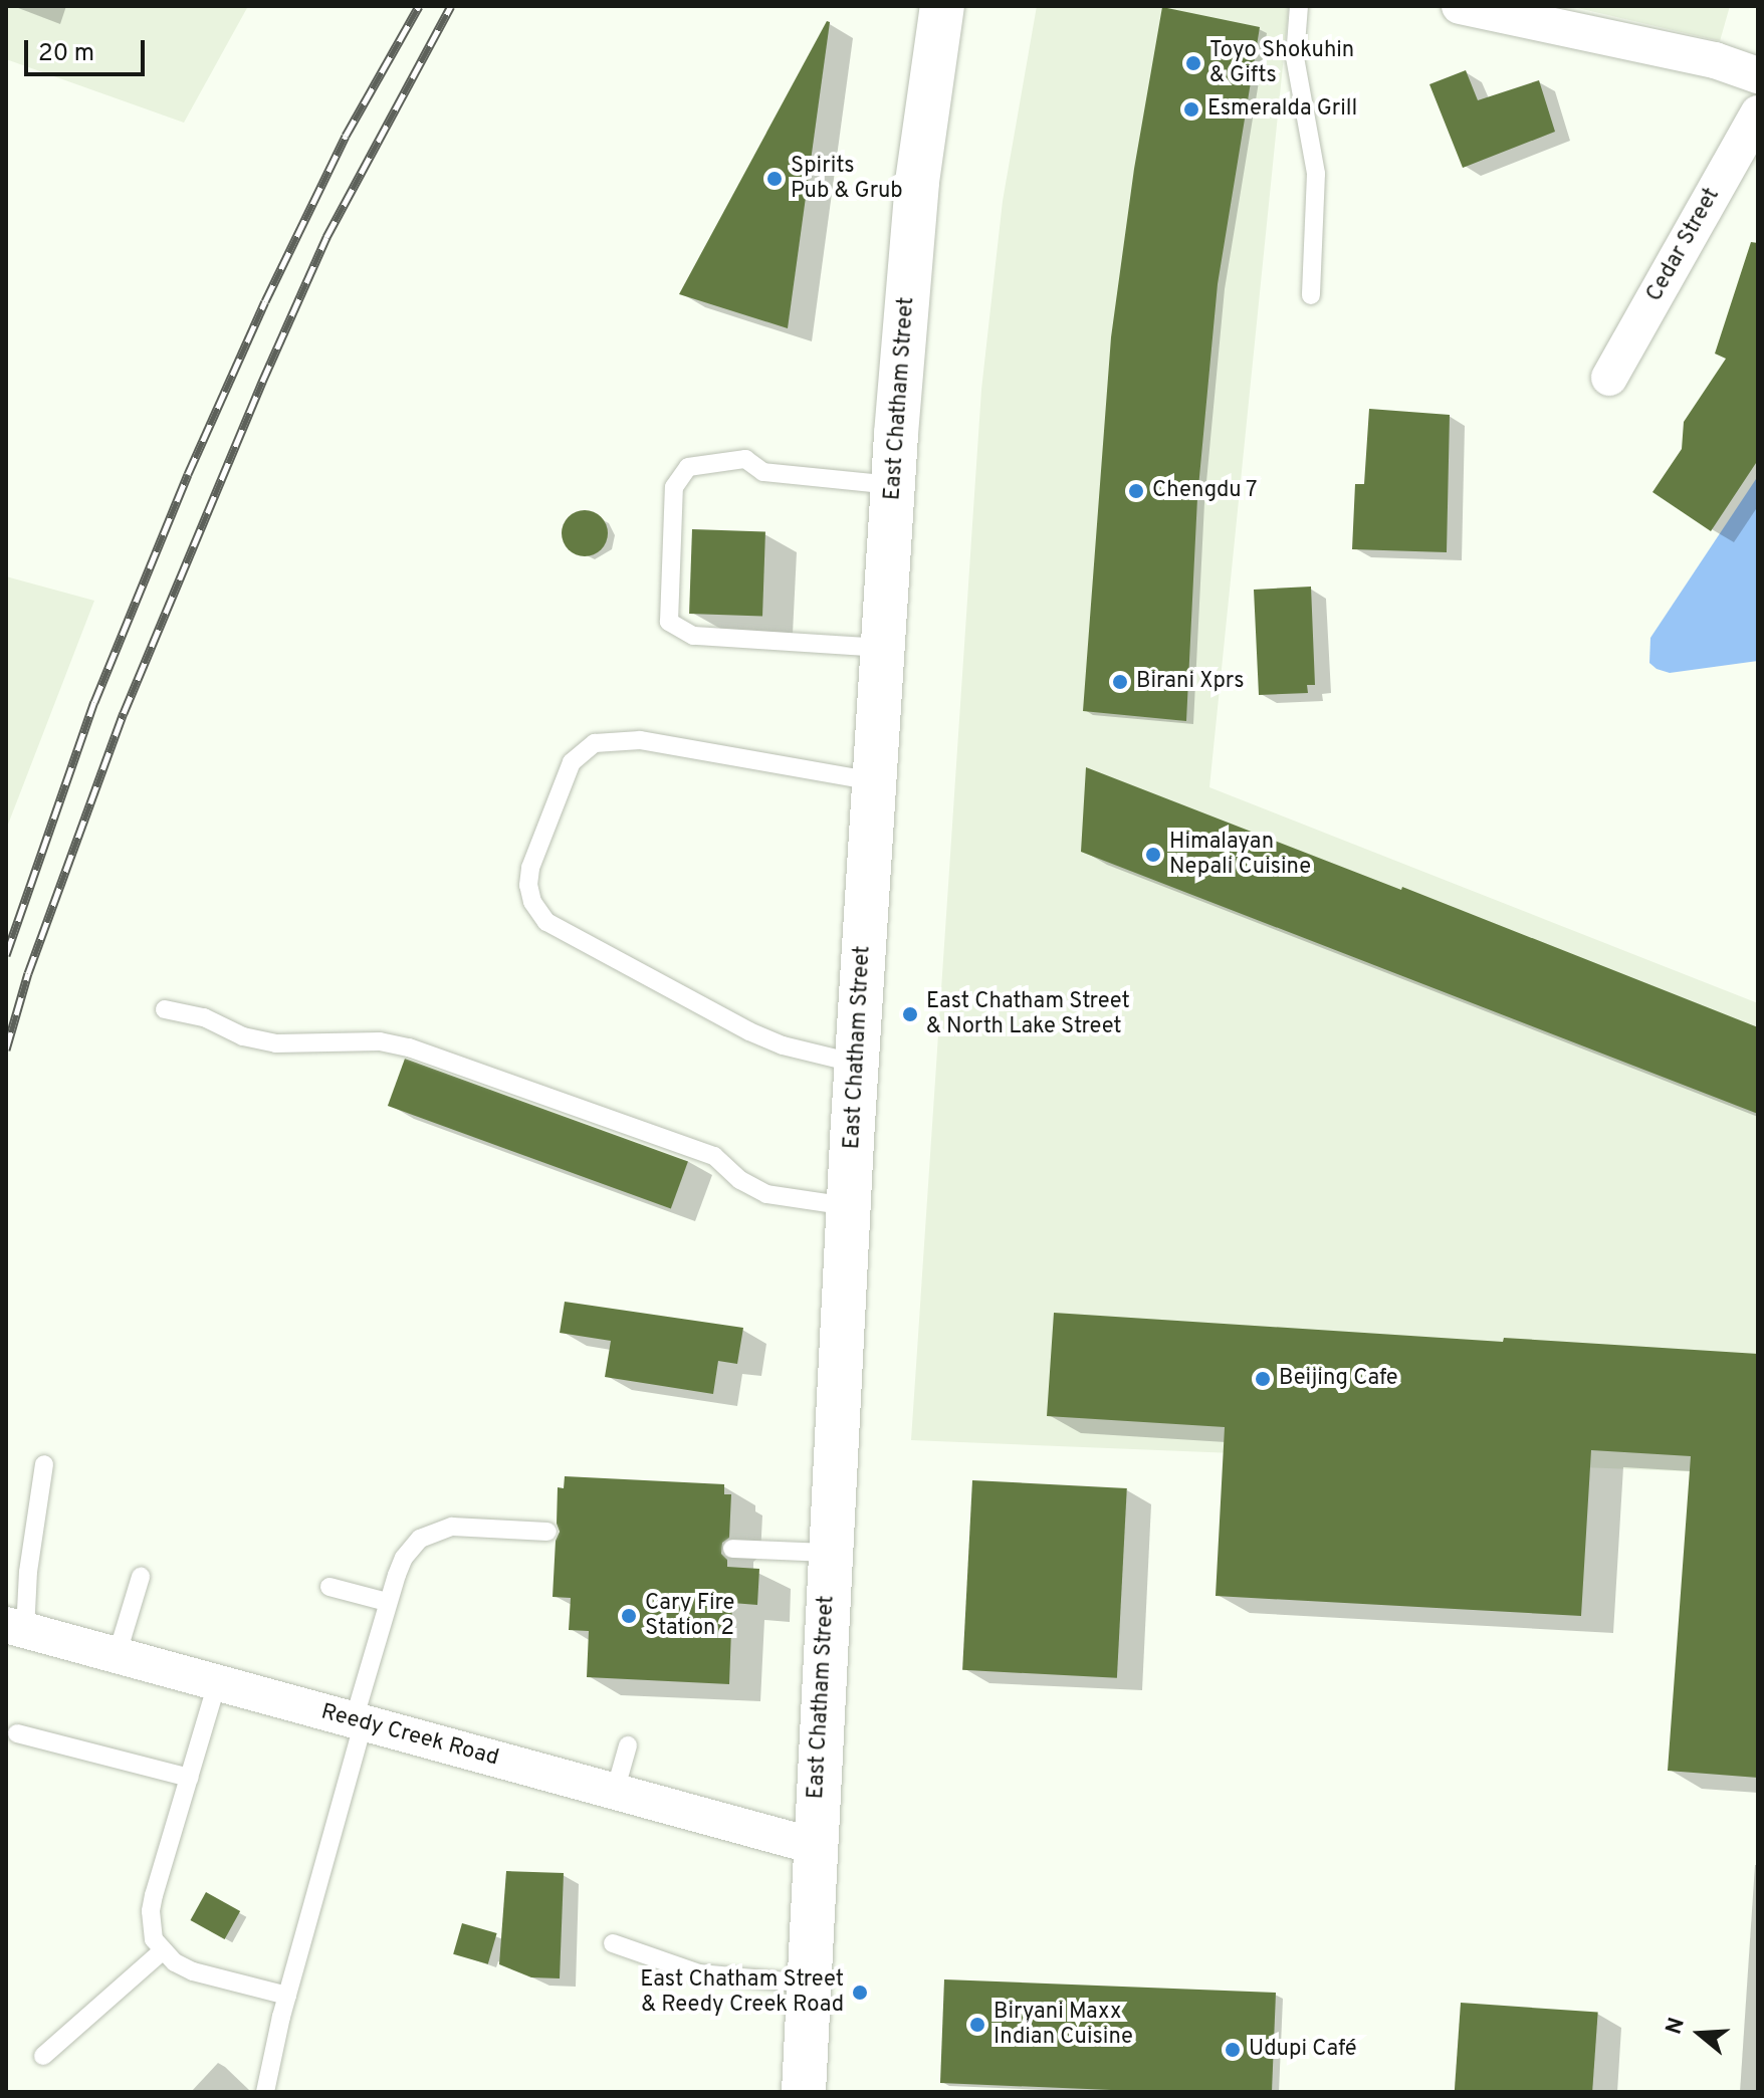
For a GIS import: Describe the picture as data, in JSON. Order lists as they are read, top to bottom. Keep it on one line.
{"streets":{"main road":["East Chatham Street"],"street":["Cedar Street","Reedy Creek Road"]},"crossings":[["East Chatham Street","Reedy Creek Road"]],"places":["Toyo Shokuhin & Gifts","Esmeralda Grill","Spirits Pub & Grub","Chengdu 7","Birani Xprs","Himalayan Nepali Cuisine","East Chatham Street & North Lake Street","Beijing Cafe","Cary Fire Station 2","East Chatham Street & Reedy Creek Road","Biryani Maxx Indian Cuisine","Udupi Café"],"scale_bar":"20 m","north":"left"}
